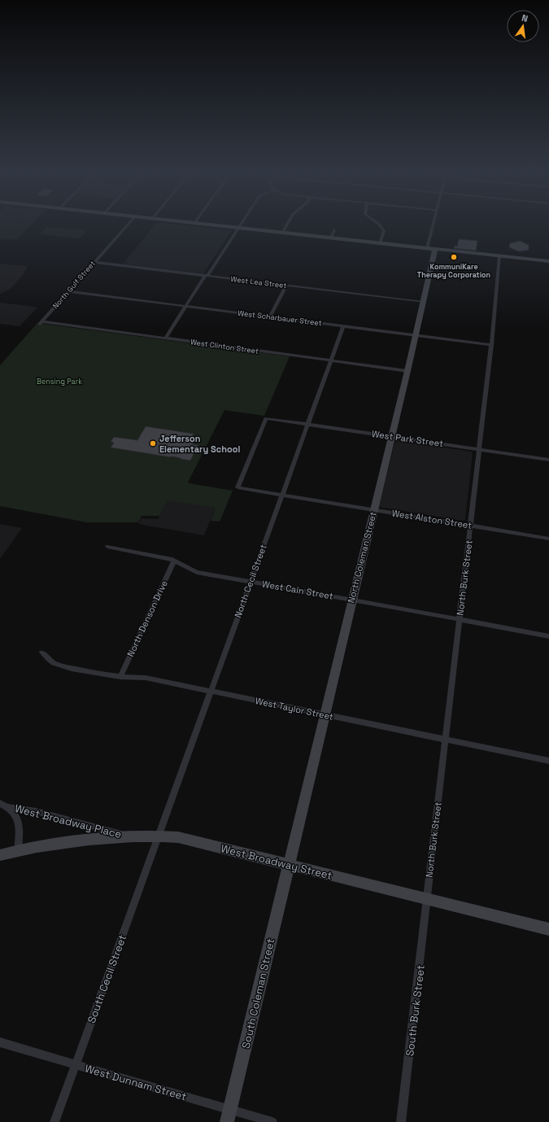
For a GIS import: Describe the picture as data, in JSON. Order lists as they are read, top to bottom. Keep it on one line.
{"streets":{"main road":["North Coleman Street","West Broadway Street","South Coleman Street"],"street":["West Lea Street","North Gulf Street","West Scharbauer Street","West Clinton Street","West Park Street","West Alston Street","North Burk Street","North Cecil Street","West Cain Street","North Denson Drive","West Taylor Street","West Broadway Place","South Cecil Street","South Burk Street","West Dunnam Street"]},"crossings":[["West Lea Street","North Gulf Street"],["West Lea Street","North Coleman Street"],["North Gulf Street","West Scharbauer Street"],["North Gulf Street","West Clinton Street"],["West Scharbauer Street","North Coleman Street"],["West Scharbauer Street","North Burk Street"],["West Scharbauer Street","North Cecil Street"],["West Clinton Street","North Coleman Street"],["West Clinton Street","North Cecil Street"],["West Park Street","West Alston Street"],["West Park Street","North Coleman Street"],["West Park Street","North Burk Street"],["West Park Street","North Cecil Street"],["West Alston Street","North Coleman Street"],["West Alston Street","North Burk Street"],["West Alston Street","North Cecil Street"],["North Coleman Street","West Cain Street"],["North Coleman Street","West Taylor Street"],["North Coleman Street","West Broadway Street"],["North Coleman Street","South Coleman Street"],["North Burk Street","West Cain Street"],["North Burk Street","West Taylor Street"],["North Burk Street","West Broadway Street"],["North Burk Street","South Burk Street"],["North Cecil Street","West Cain Street"],["North Cecil Street","West Taylor Street"],["North Cecil Street","West Broadway Street"],["North Cecil Street","South Cecil Street"],["West Cain Street","North Denson Drive"],["North Denson Drive","West Taylor Street"],["West Broadway Place","West Broadway Street"],["West Broadway Street","South Cecil Street"],["West Broadway Street","South Coleman Street"],["West Broadway Street","South Burk Street"],["South Cecil Street","West Dunnam Street"],["South Coleman Street","West Dunnam Street"]],"parks":["Bensing Park"],"places":["KommuniKare Therapy Corporation","Jefferson Elementary School"],"north":"top"}
